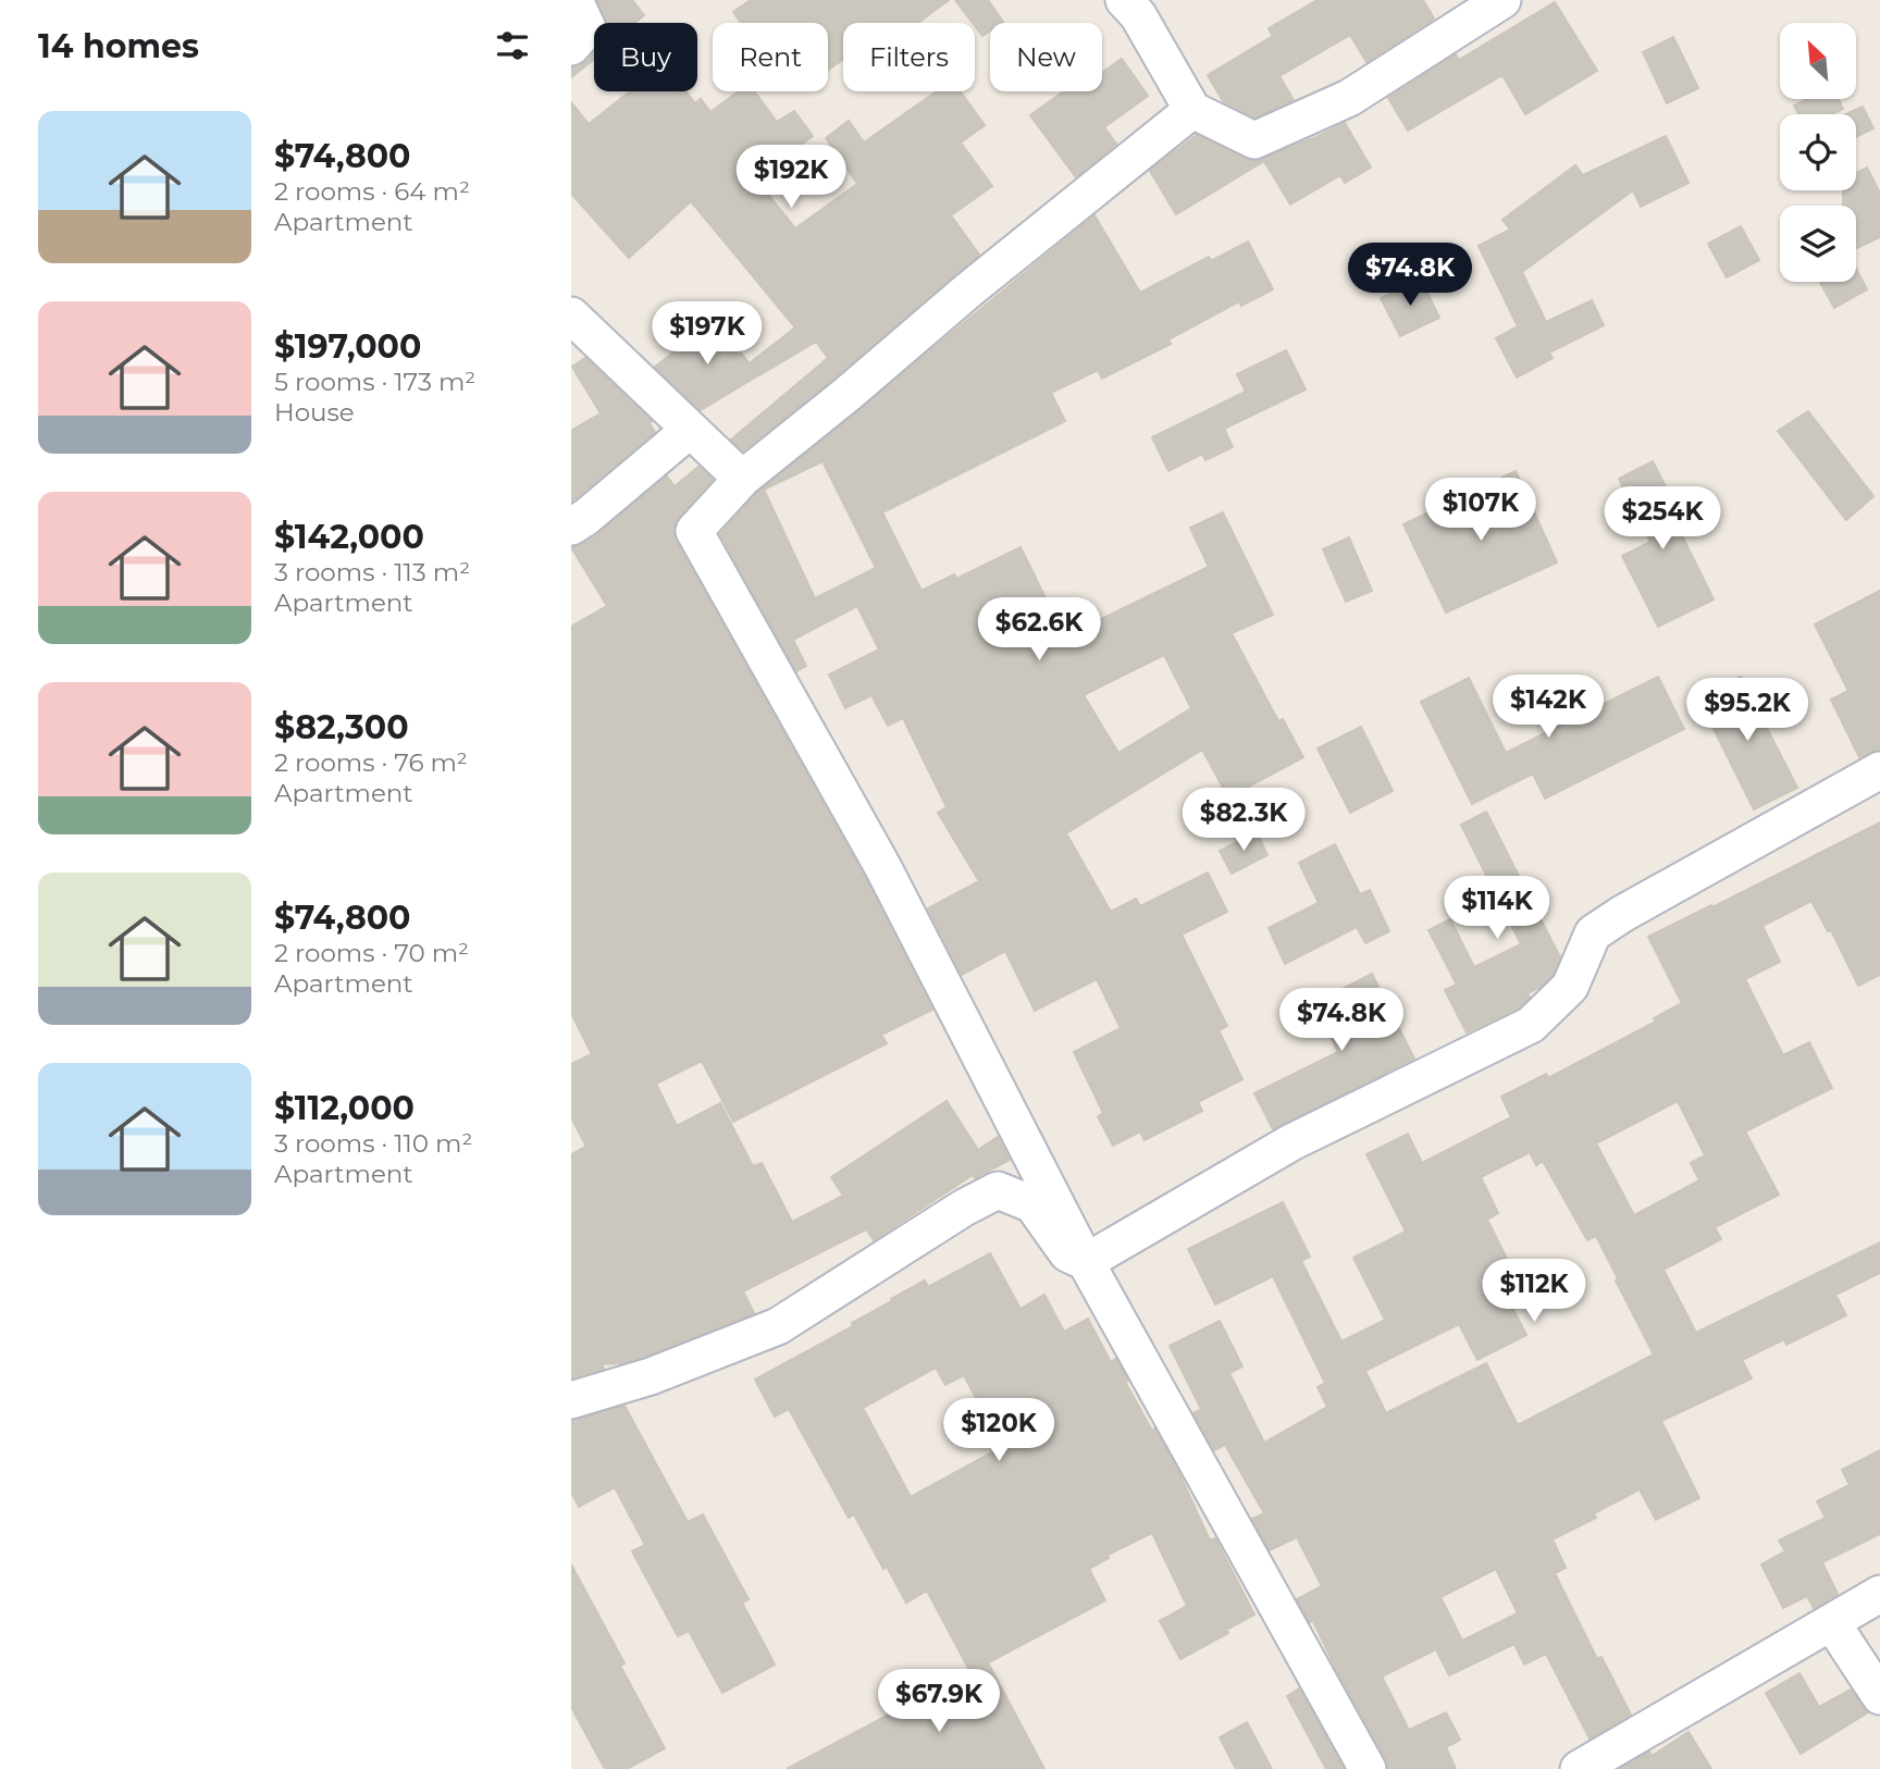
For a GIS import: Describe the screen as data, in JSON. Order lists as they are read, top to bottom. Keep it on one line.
{"north":"top left","page":{"heading":"14 homes","chip":["Buy","Rent","Filters","New"],"list":[{"name":"$74,800","note":"2 rooms · 64 m² · Apartment"},{"name":"$197,000","note":"5 rooms · 173 m² · House"},{"name":"$142,000","note":"3 rooms · 113 m² · Apartment"},{"name":"$82,300","note":"2 rooms · 76 m² · Apartment"},{"name":"$74,800","note":"2 rooms · 70 m² · Apartment"},{"name":"$112,000","note":"3 rooms · 110 m² · Apartment"}],"price":["$192K","$74.8K","$197K","$107K","$254K","$62.6K","$142K","$95.2K","$82.3K","$114K","$74.8K","$112K","$120K","$67.9K"]}}
